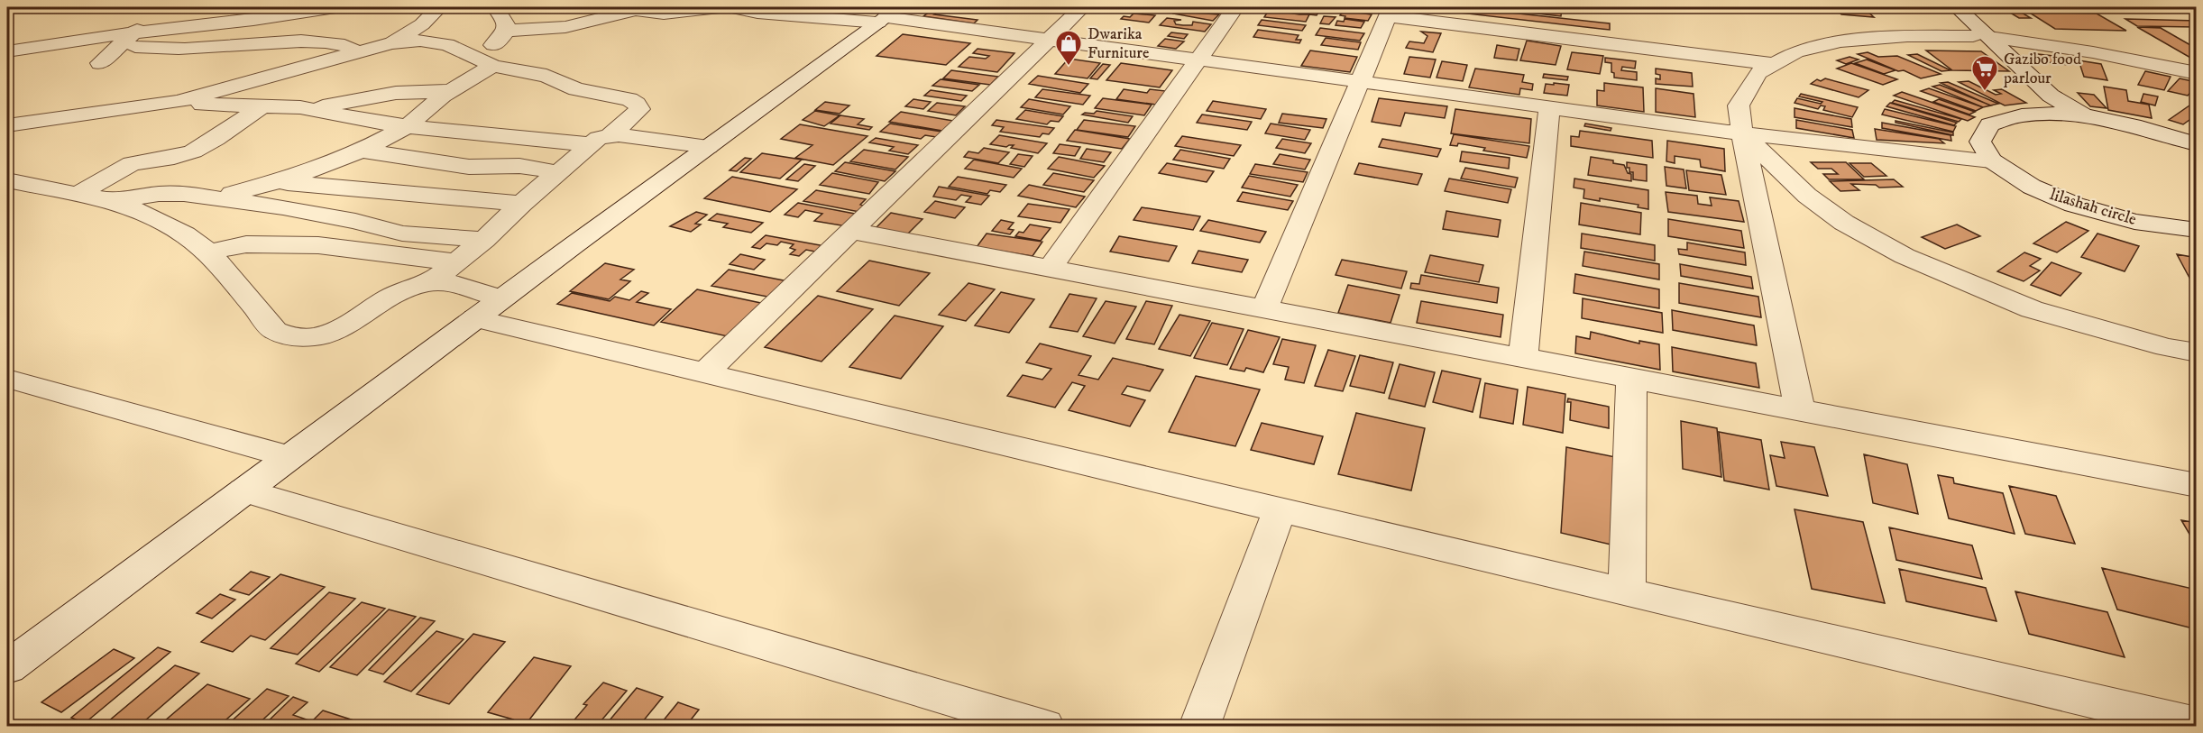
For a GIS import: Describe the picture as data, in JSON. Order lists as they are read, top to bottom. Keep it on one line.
{"streets":{"street":["lilashah circle"]},"places":{"shop":["Dwarika Furniture"],"supermarket":["Gazibo food parlour"]}}
